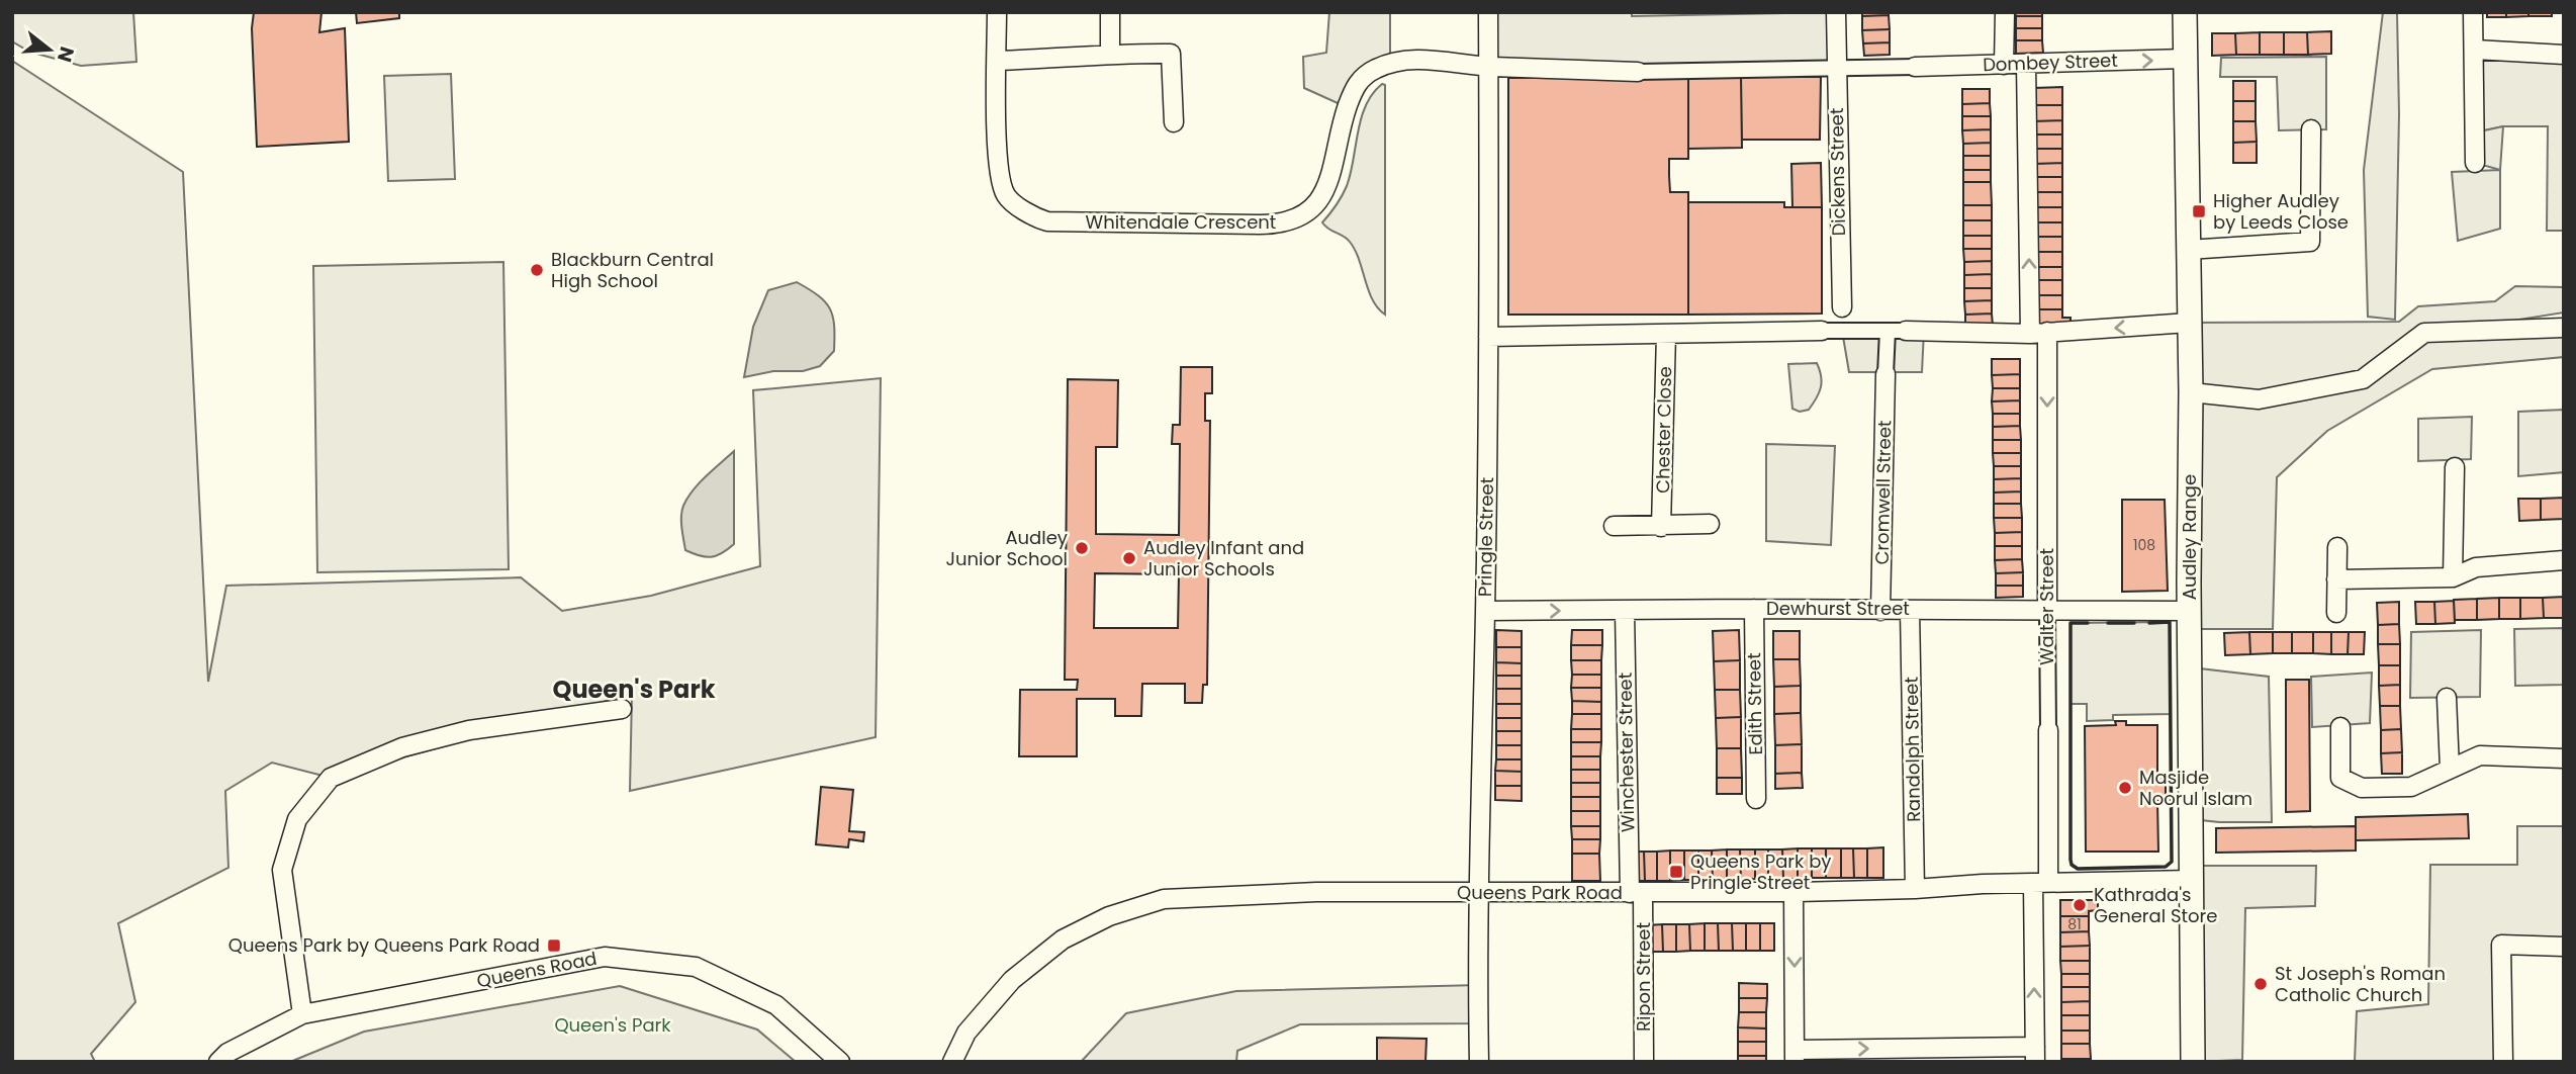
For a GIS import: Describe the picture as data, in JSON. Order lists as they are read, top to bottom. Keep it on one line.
{"streets":{"street":["Dombey Street","Dickens Street","Whitendale Crescent","Chester Close","Cromwell Street","Pringle Street","Audley Range","Walter Street","Dewhurst Street","Edith Street","Randolph Street","Winchester Street","Queens Park Road","Queens Road","Ripon Street"]},"crossings":[["Dombey Street","Audley Range"],["Dombey Street","Walter Street"],["Whitendale Crescent","Pringle Street"],["Cromwell Street","Dewhurst Street"],["Pringle Street","Dewhurst Street"],["Pringle Street","Queens Park Road"],["Audley Range","Dewhurst Street"],["Audley Range","Queens Park Road"],["Walter Street","Dewhurst Street"],["Walter Street","Queens Park Road"],["Dewhurst Street","Edith Street"],["Dewhurst Street","Randolph Street"],["Dewhurst Street","Winchester Street"],["Randolph Street","Queens Park Road"],["Winchester Street","Queens Park Road"],["Winchester Street","Ripon Street"],["Queens Park Road","Ripon Street"]],"one_way":["Dombey Street"],"districts":["Queen's Park"],"parks":["Queen's Park"],"places":{"transit":["Higher Audley by Leeds Close","Queens Park by Pringle Street","Queens Park by Queens Park Road"],"other":["Blackburn Central High School","Audley Junior School","Audley Infant and Junior Schools","Masjide Noorul Islam","Kathrada's General Store","St Joseph's Roman Catholic Church"]},"house_numbers":["108","81"],"north":"right"}
